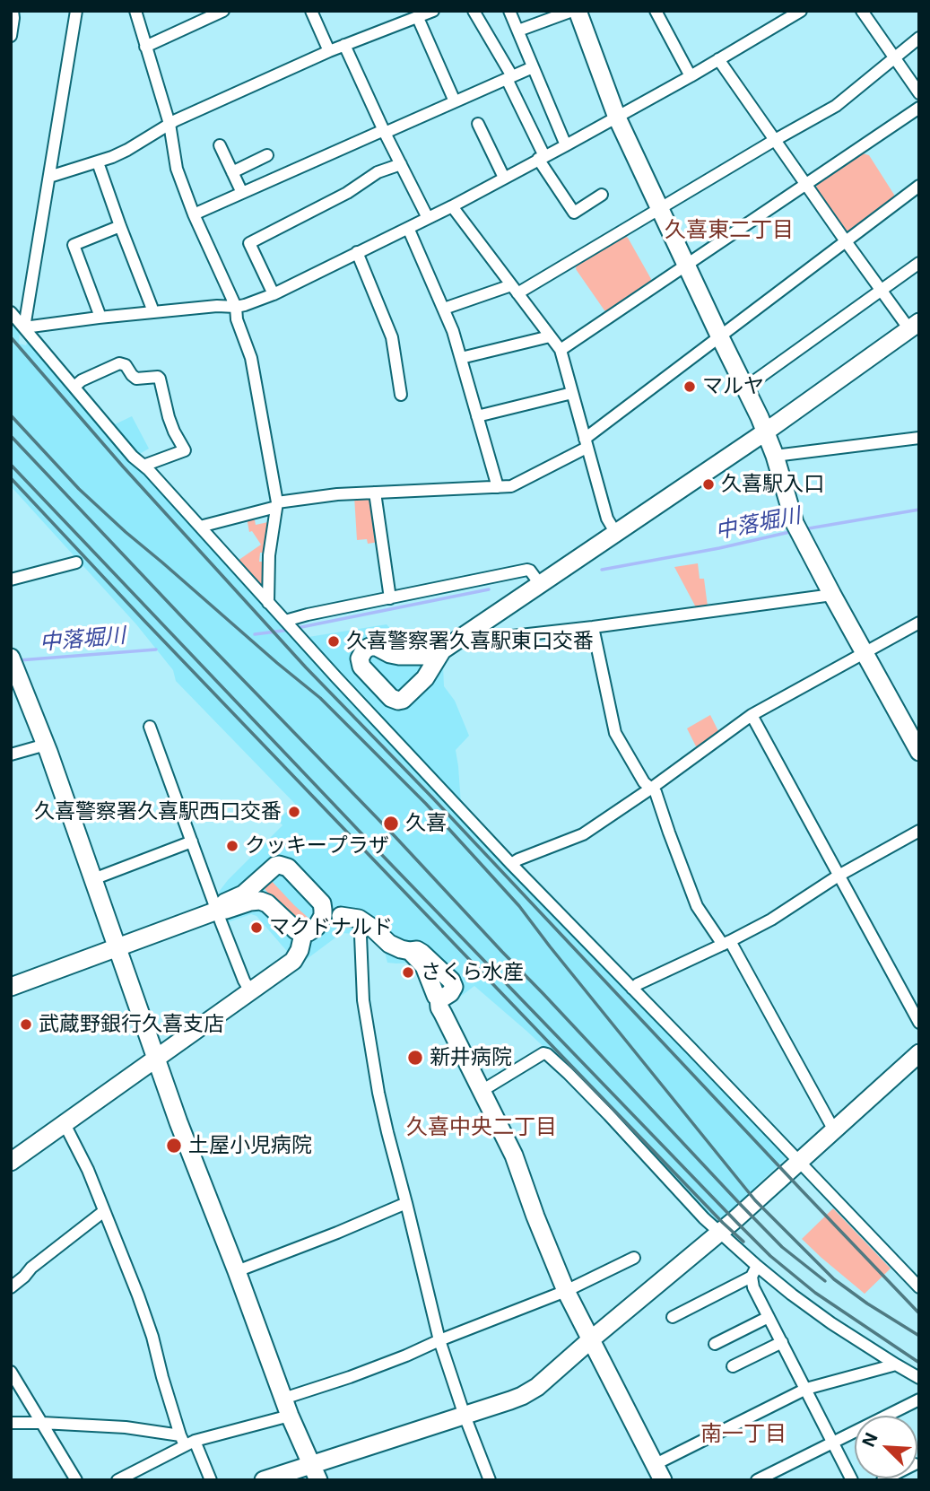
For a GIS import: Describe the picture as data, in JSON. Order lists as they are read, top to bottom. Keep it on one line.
{"districts":["久喜東二丁目","久喜中央二丁目","南一丁目"],"water":["中落堀川"],"places":["マルヤ","久喜駅入口","久喜警察署久喜駅東口交番","久喜警察署久喜駅西口交番","久喜","クッキープラザ","マクドナルド","さくら水産","武蔵野銀行久喜支店","新井病院","土屋小児病院"],"north":"top left"}
